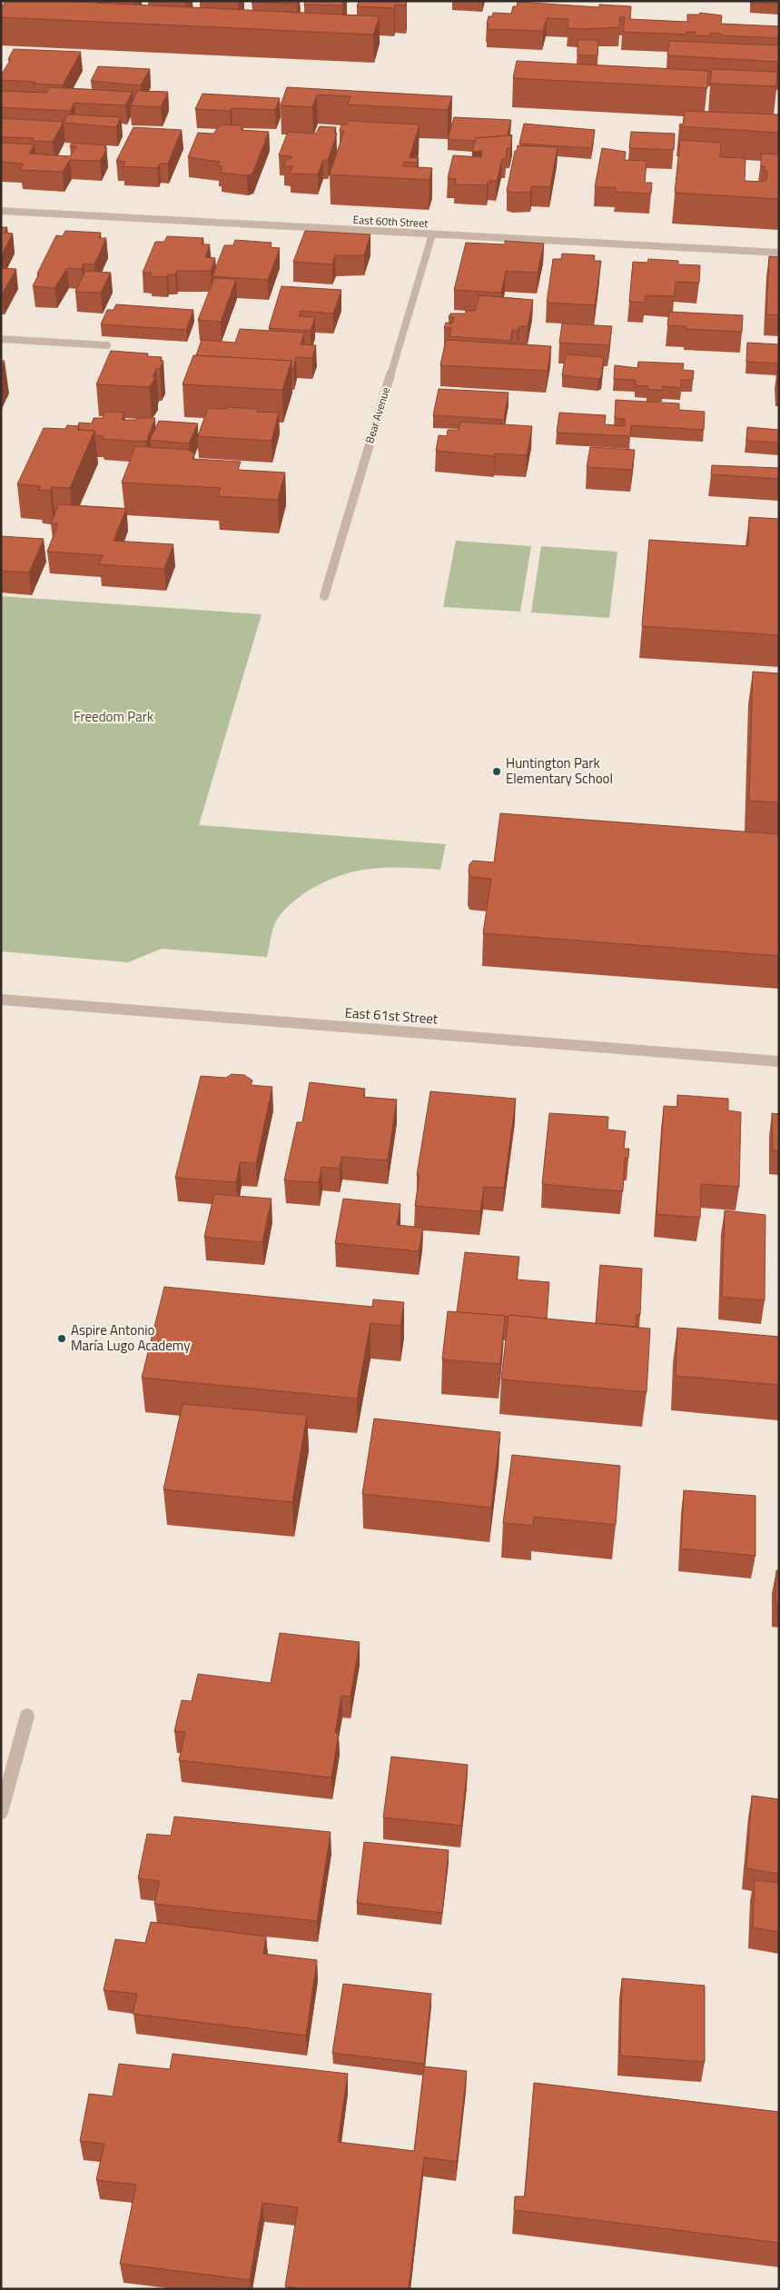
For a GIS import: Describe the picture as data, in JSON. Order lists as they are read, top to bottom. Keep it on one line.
{"streets":{"street":["East 60th Street","Bear Avenue","East 61st Street"]},"crossings":[["East 60th Street","Bear Avenue"]],"parks":["Freedom Park"],"places":["Huntington Park Elementary School","Aspire Antonio María Lugo Academy"]}
